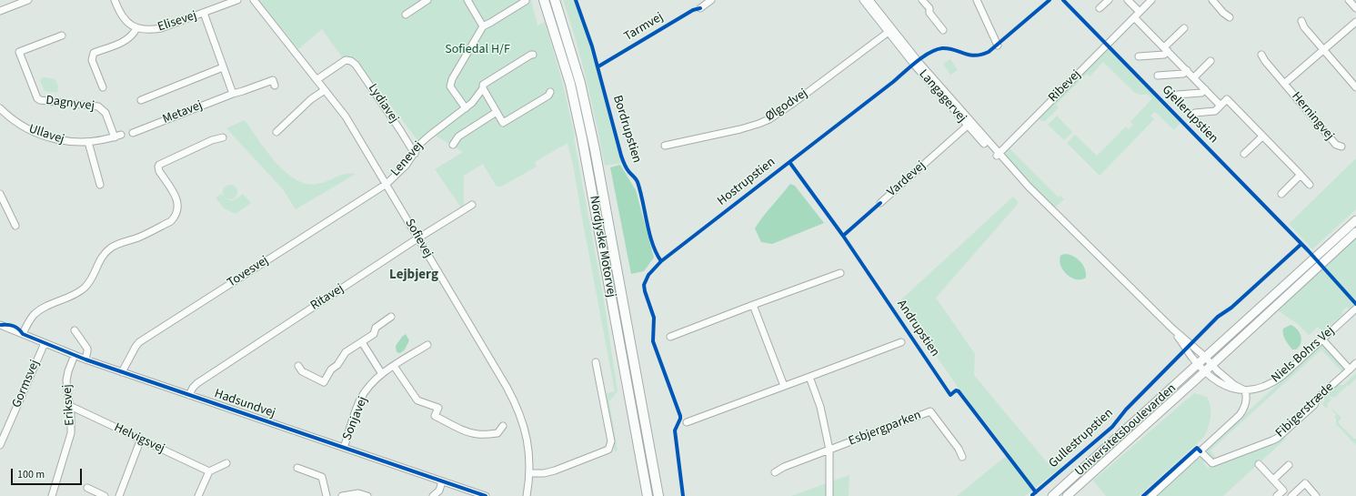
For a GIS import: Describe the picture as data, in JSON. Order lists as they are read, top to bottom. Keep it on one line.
{"streets":{"highway":["Nordjyske Motorvej"],"main road":["Universitetsboulevarden"],"street":["Elisevej","Ribevej","Langagervej","Dagnyvej","Lydiavej","Ølgodvej","Metavej","Herningvej","Ullavej","Lenevej","Vardevej","Sofievej","Tovesvej","Ritavej","Niels Bohrs Vej","Gormsvej","Hadsundvej","Eriksvej","Fibigerstræde","Sonjavej","Esbjergparken","Helvigsvej"],"cycle path":["Tarmvej","Gjellerupstien","Bordrupstien","Hostrupstien","Andrupstien","Gullestrupstien"]},"crossings":[["Ribevej","Langagervej"],["Langagervej","Ølgodvej"],["Langagervej","Vardevej"],["Langagervej","Niels Bohrs Vej"],["Langagervej","Universitetsboulevarden"],["Dagnyvej","Ullavej"],["Lydiavej","Lenevej"],["Lydiavej","Sofievej"],["Lenevej","Sofievej"],["Lenevej","Tovesvej"],["Sofievej","Tovesvej"],["Sofievej","Ritavej"],["Tovesvej","Hadsundvej"],["Ritavej","Hadsundvej"],["Niels Bohrs Vej","Universitetsboulevarden"],["Gormsvej","Hadsundvej"],["Hadsundvej","Eriksvej"],["Hadsundvej","Sonjavej"],["Eriksvej","Helvigsvej"]],"districts":["Lejbjerg"],"parks":["Sofiedal H/F"],"scale_bar":"100 m"}
